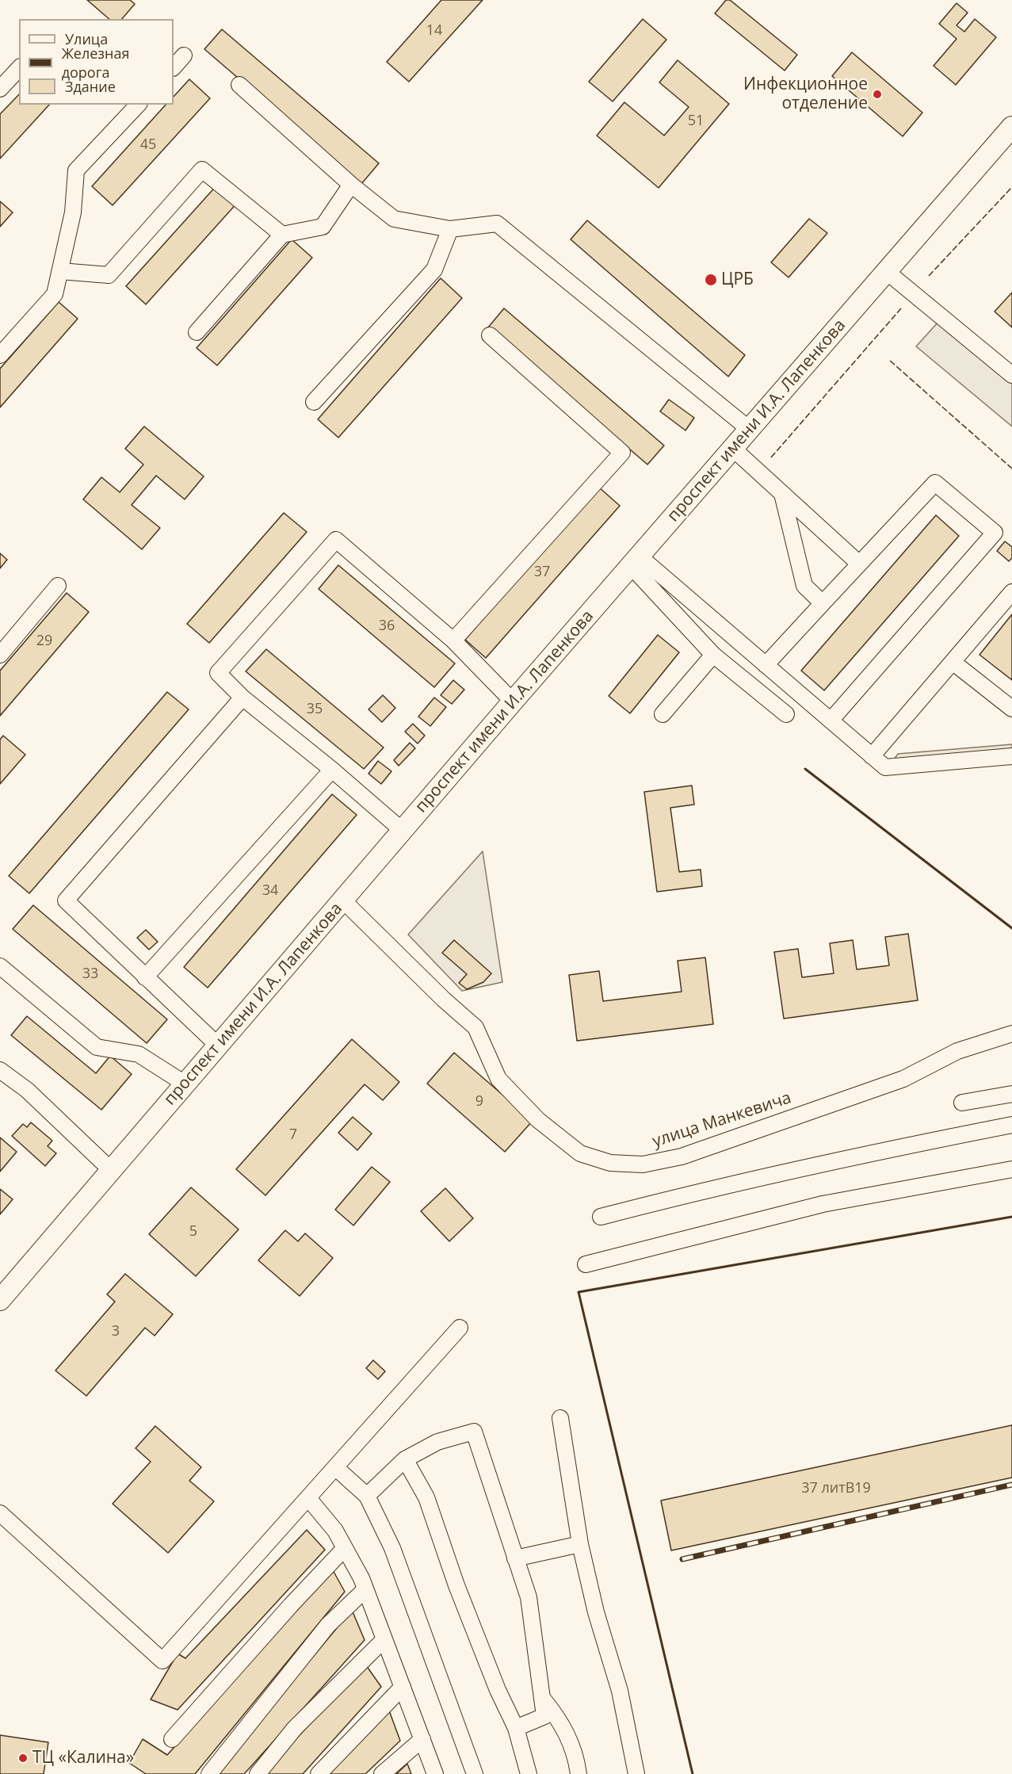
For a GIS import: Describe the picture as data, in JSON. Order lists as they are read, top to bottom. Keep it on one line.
{"streets":{"main road":["проспект имени И.А. Лапенкова"],"street":["улица Манкевича"]},"crossings":[["проспект имени И.А. Лапенкова","улица Манкевича"]],"places":["Инфекционное отделение","ЦРБ","ТЦ «Калина»"],"house_numbers":["14","51","45","37","36","29","35","34","33","9","7","5","3","37 литВ19"],"legend":["Улица","Железная дорога","Здание"]}
